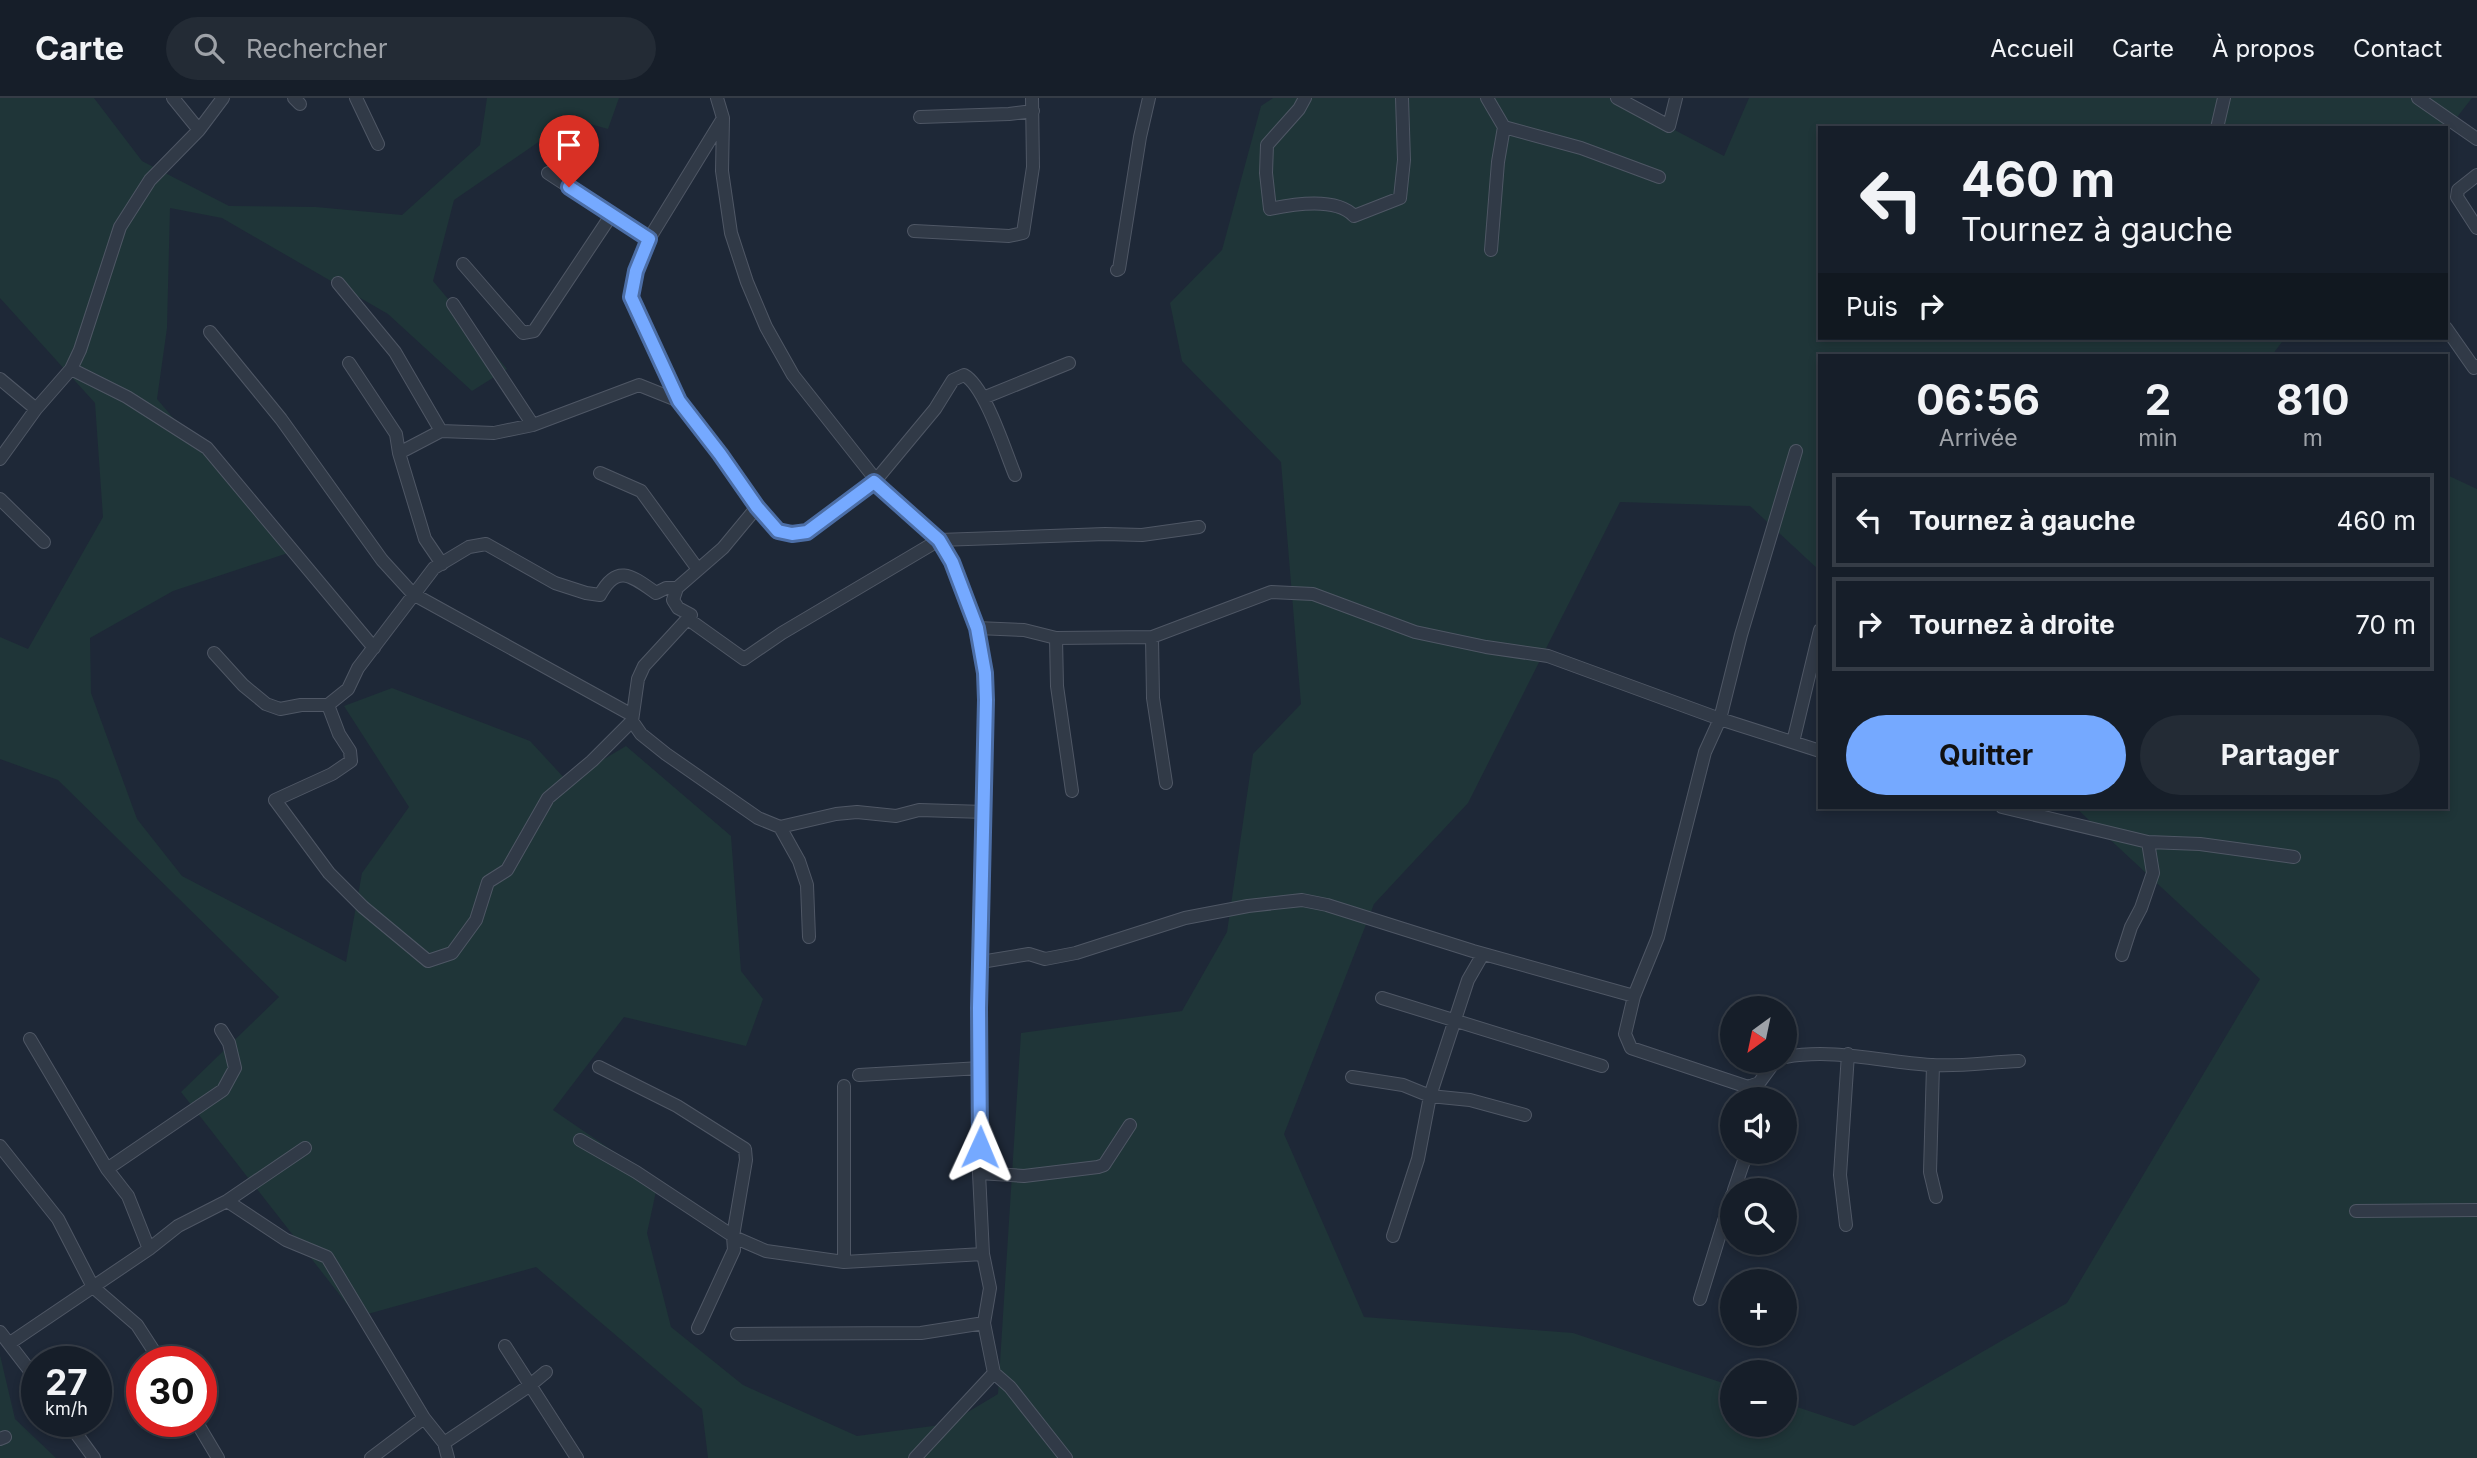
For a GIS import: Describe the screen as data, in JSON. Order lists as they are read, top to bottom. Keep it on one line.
{"north":"bottom left","page":{"header":"Carte","search":"Rechercher","nav":["Accueil","Carte","À propos","Contact"],"turn":["460 m","Tournez à gauche"],"then":"Puis","eta":["06:56","Arrivée","2","min","810","m"],"list":[{"name":"Tournez à gauche","value":"460 m"},{"name":"Tournez à droite","value":"70 m"}],"buttons":["Quitter","Partager"],"map_buttons":["+","−"],"speed":"27 km/h","limit":"30"}}
